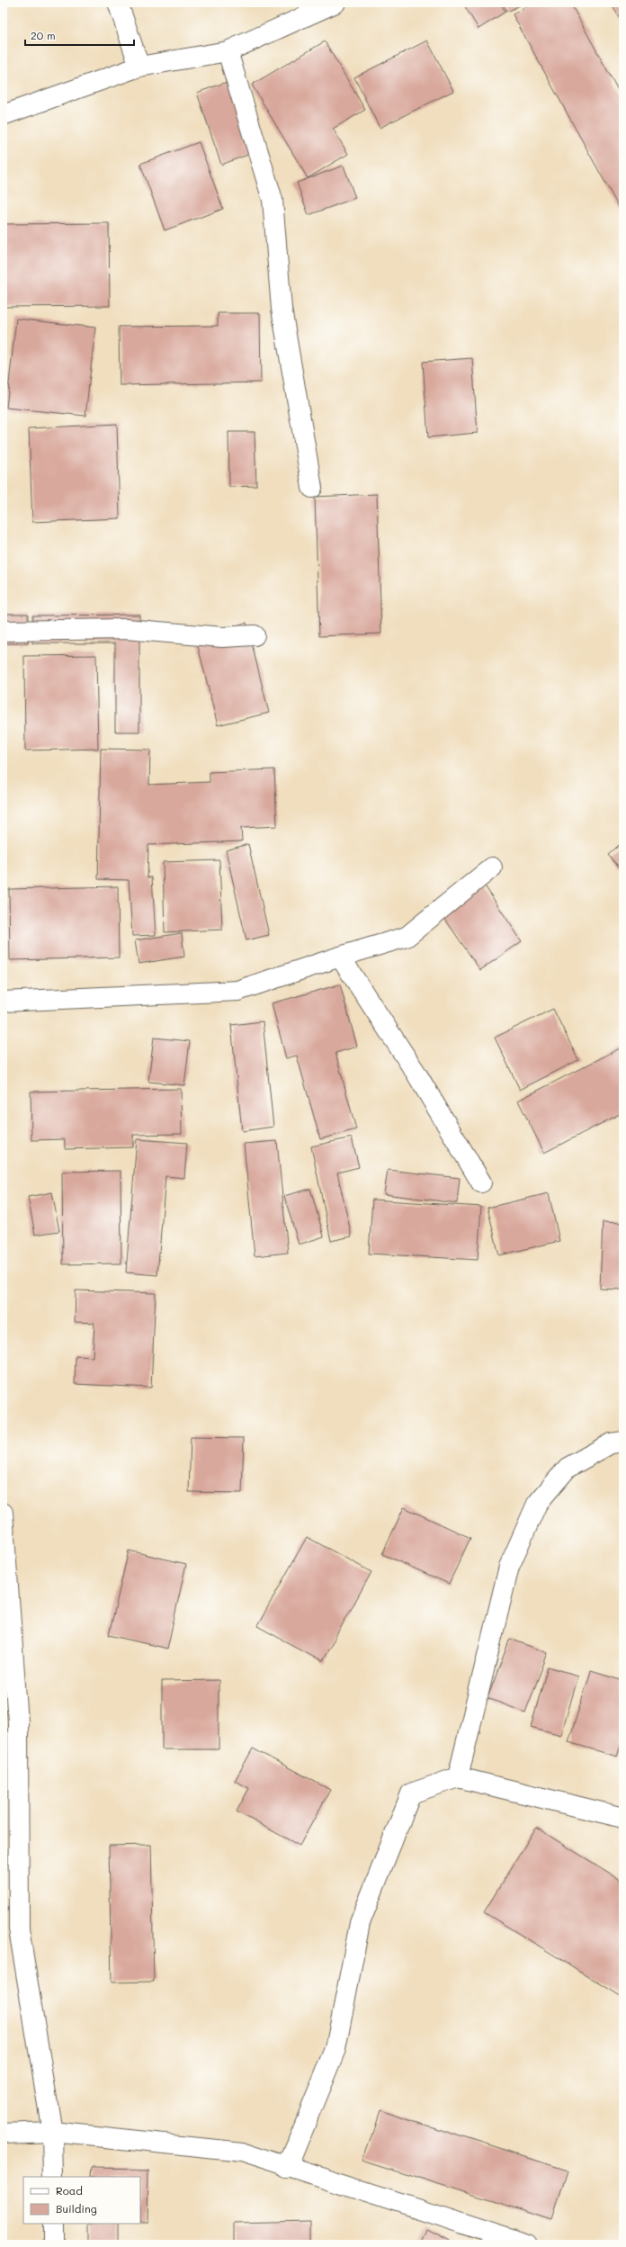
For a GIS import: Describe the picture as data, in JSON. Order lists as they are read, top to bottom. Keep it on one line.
{"legend":["Road","Building"],"scale_bar":"20 m"}
